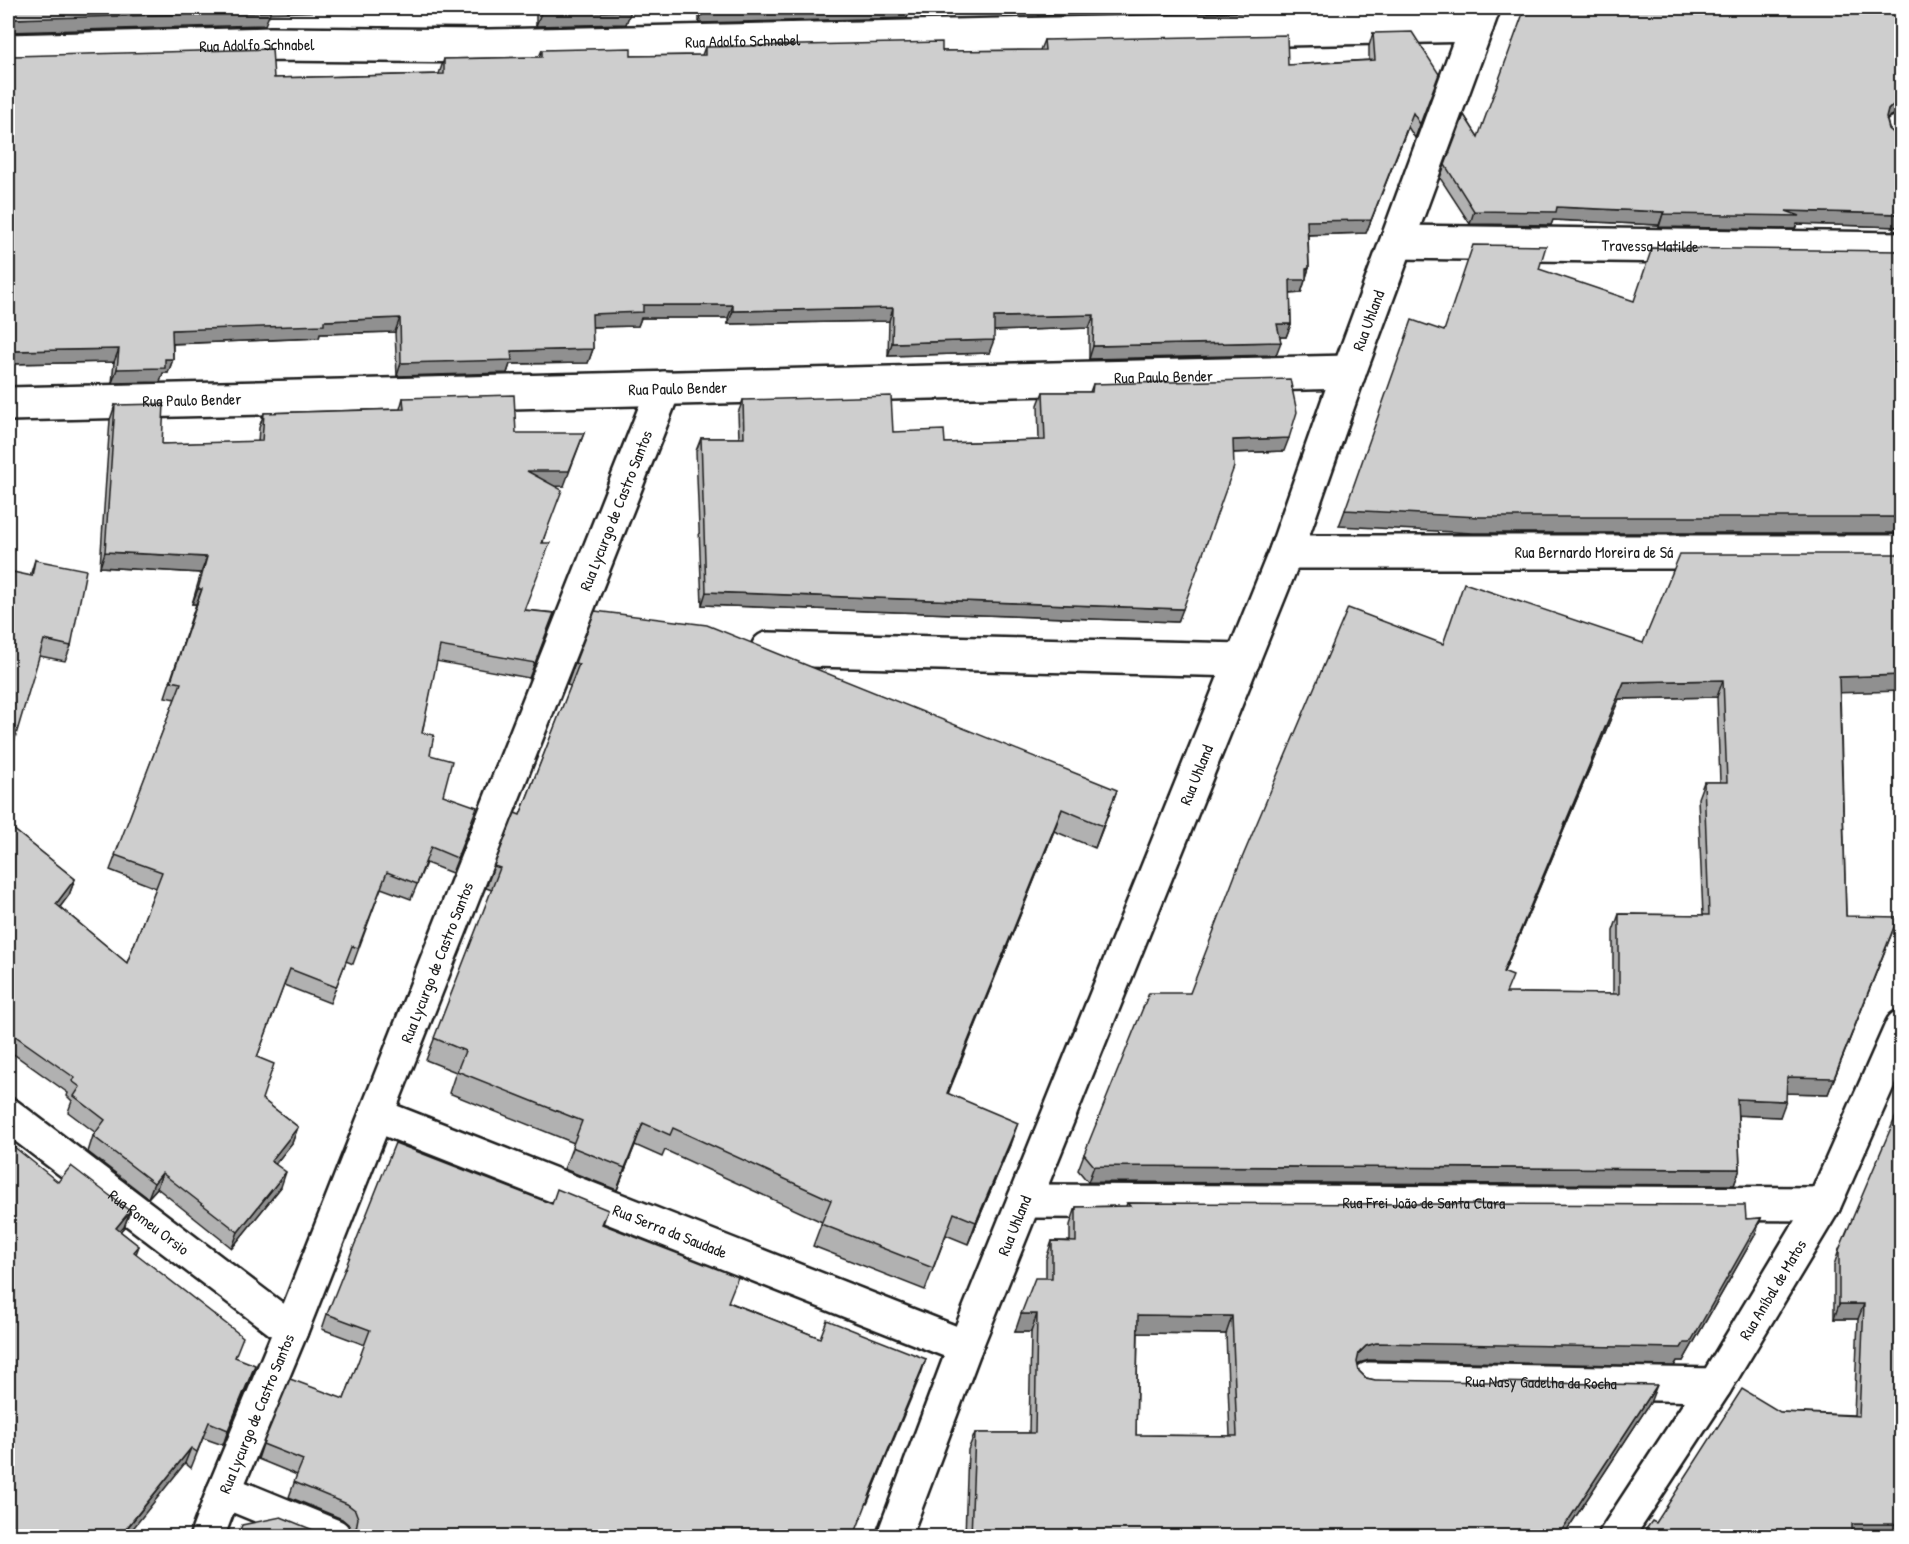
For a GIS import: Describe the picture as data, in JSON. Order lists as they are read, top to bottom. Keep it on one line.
{"streets":{"street":["Rua Adolfo Schnabel","Travessa Matilde","Rua Uhland","Rua Paulo Bender","Rua Lycurgo de Castro Santos","Rua Bernardo Moreira de Sá","Rua Frei João de Santa Clara","Rua Romeu Orsio","Rua Serra da Saudade","Rua Aníbal de Matos","Rua Nasy Gadelha da Rocha"]},"crossings":[["Rua Adolfo Schnabel","Rua Uhland"],["Travessa Matilde","Rua Uhland"],["Rua Uhland","Rua Paulo Bender"],["Rua Uhland","Rua Bernardo Moreira de Sá"],["Rua Uhland","Rua Frei João de Santa Clara"],["Rua Uhland","Rua Serra da Saudade"],["Rua Paulo Bender","Rua Lycurgo de Castro Santos"],["Rua Lycurgo de Castro Santos","Rua Romeu Orsio"],["Rua Lycurgo de Castro Santos","Rua Serra da Saudade"],["Rua Frei João de Santa Clara","Rua Aníbal de Matos"],["Rua Aníbal de Matos","Rua Nasy Gadelha da Rocha"]]}
